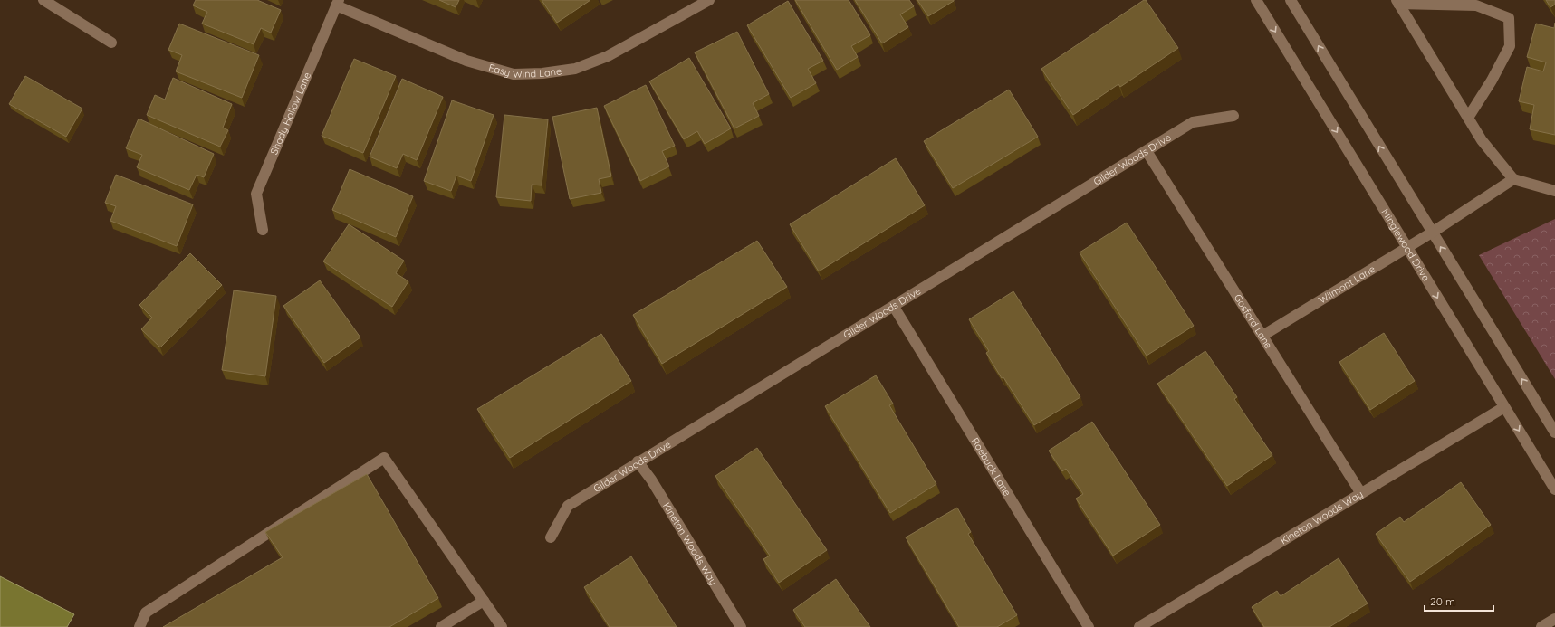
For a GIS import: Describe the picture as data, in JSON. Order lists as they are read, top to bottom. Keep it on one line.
{"streets":{"street":["Easy Wind Lane","Shady Hollow Lane","Gilder Woods Drive","Minglewood Drive","Wilmont Lane","Gosford Lane","Roebuck Lane","Kineton Woods Way"]},"crossings":[["Easy Wind Lane","Shady Hollow Lane"],["Gilder Woods Drive","Gosford Lane"],["Gilder Woods Drive","Roebuck Lane"],["Gilder Woods Drive","Kineton Woods Way"],["Minglewood Drive","Wilmont Lane"],["Minglewood Drive","Kineton Woods Way"],["Wilmont Lane","Gosford Lane"],["Gosford Lane","Kineton Woods Way"]],"scale_bar":"20 m"}
